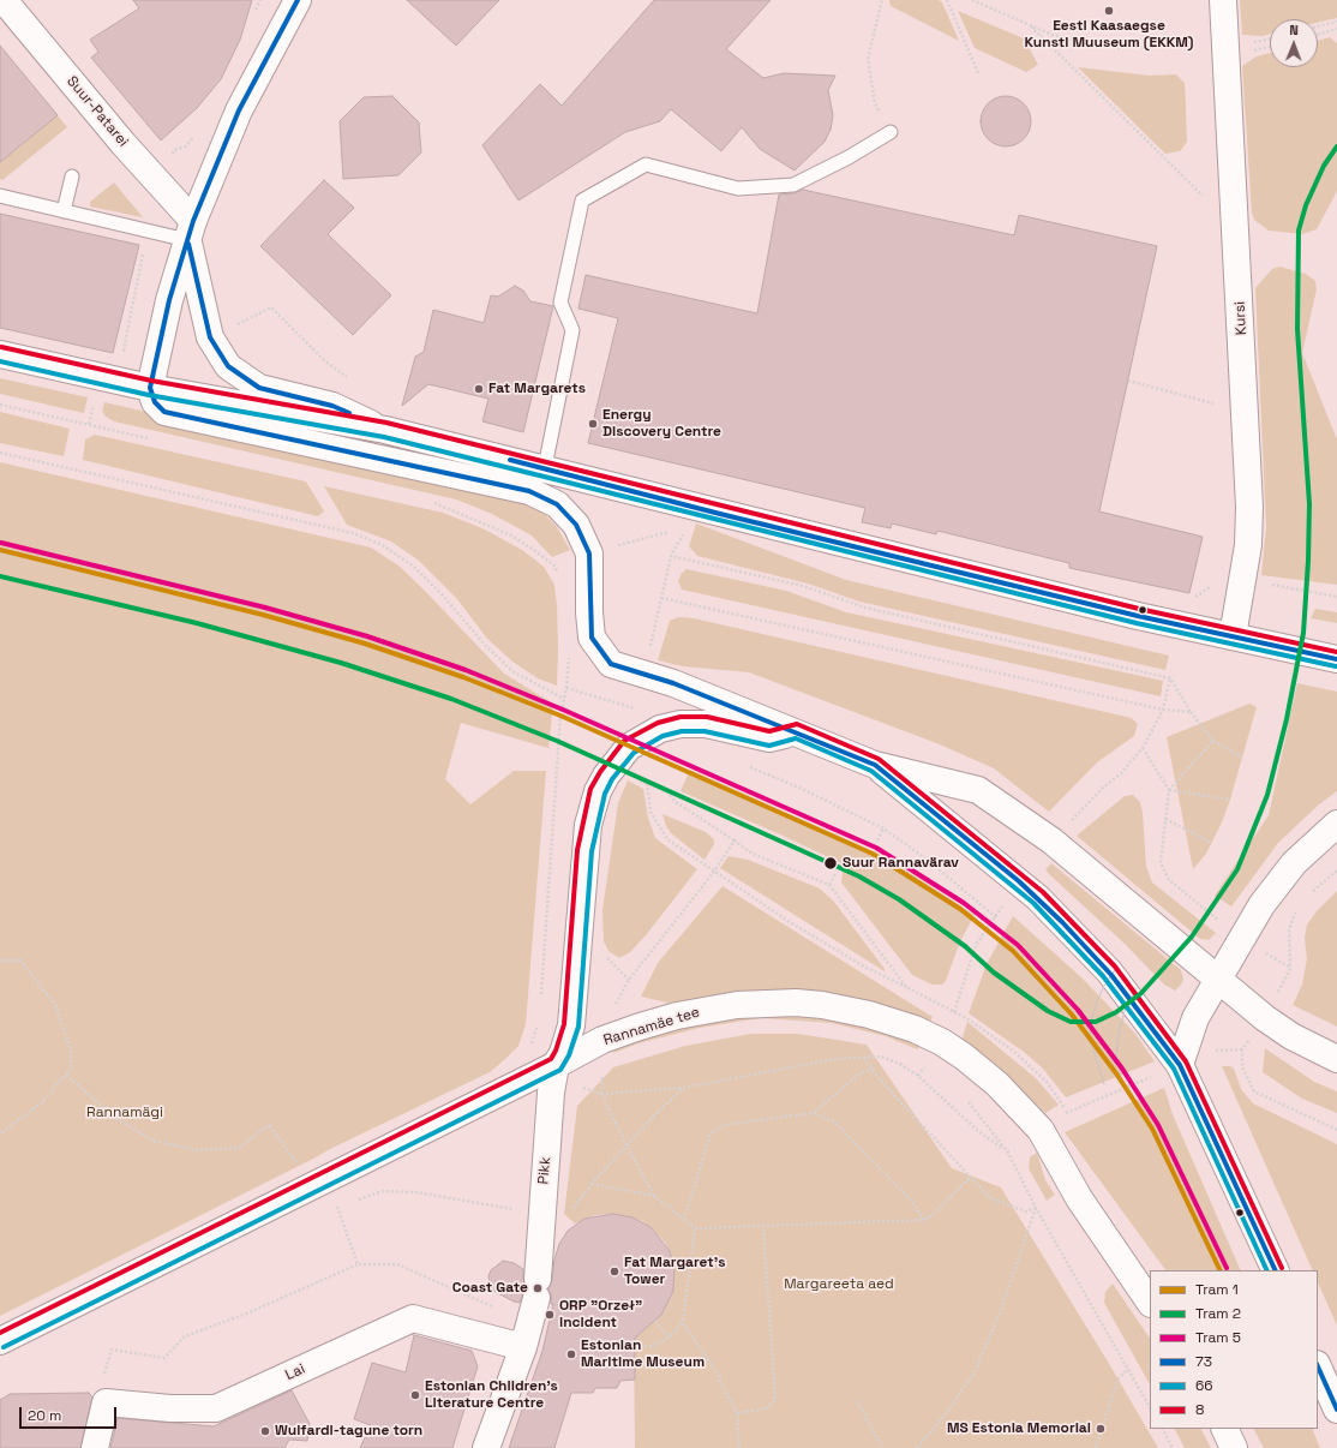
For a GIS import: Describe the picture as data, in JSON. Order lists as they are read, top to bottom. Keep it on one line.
{"streets":{"main road":["Suur-Patarei","Kursi","Rannamäe tee","Pikk","Lai"]},"crossings":[["Rannamäe tee","Pikk"],["Pikk","Lai"]],"parks":["Rannamägi","Margareeta aed"],"places":["Eesti Kaasaegse Kunsti Muuseum (EKKM)","Fat Margarets","Energy Discovery Centre","Suur Rannavärav","Fat Margaret's Tower","Coast Gate","ORP \"Orzeł\" incident","Estonian Maritime Museum","Estonian Children's Literature Centre","MS Estonia Memorial","Wulfardi-tagune torn"],"lines":["transit line 73","tram line 2","transit line 8","transit line 66","tram line 5","tram line 1"],"legend":["Tram 1","Tram 2","Tram 5","73","66","8"],"scale_bar":"20 m","north":"top"}
